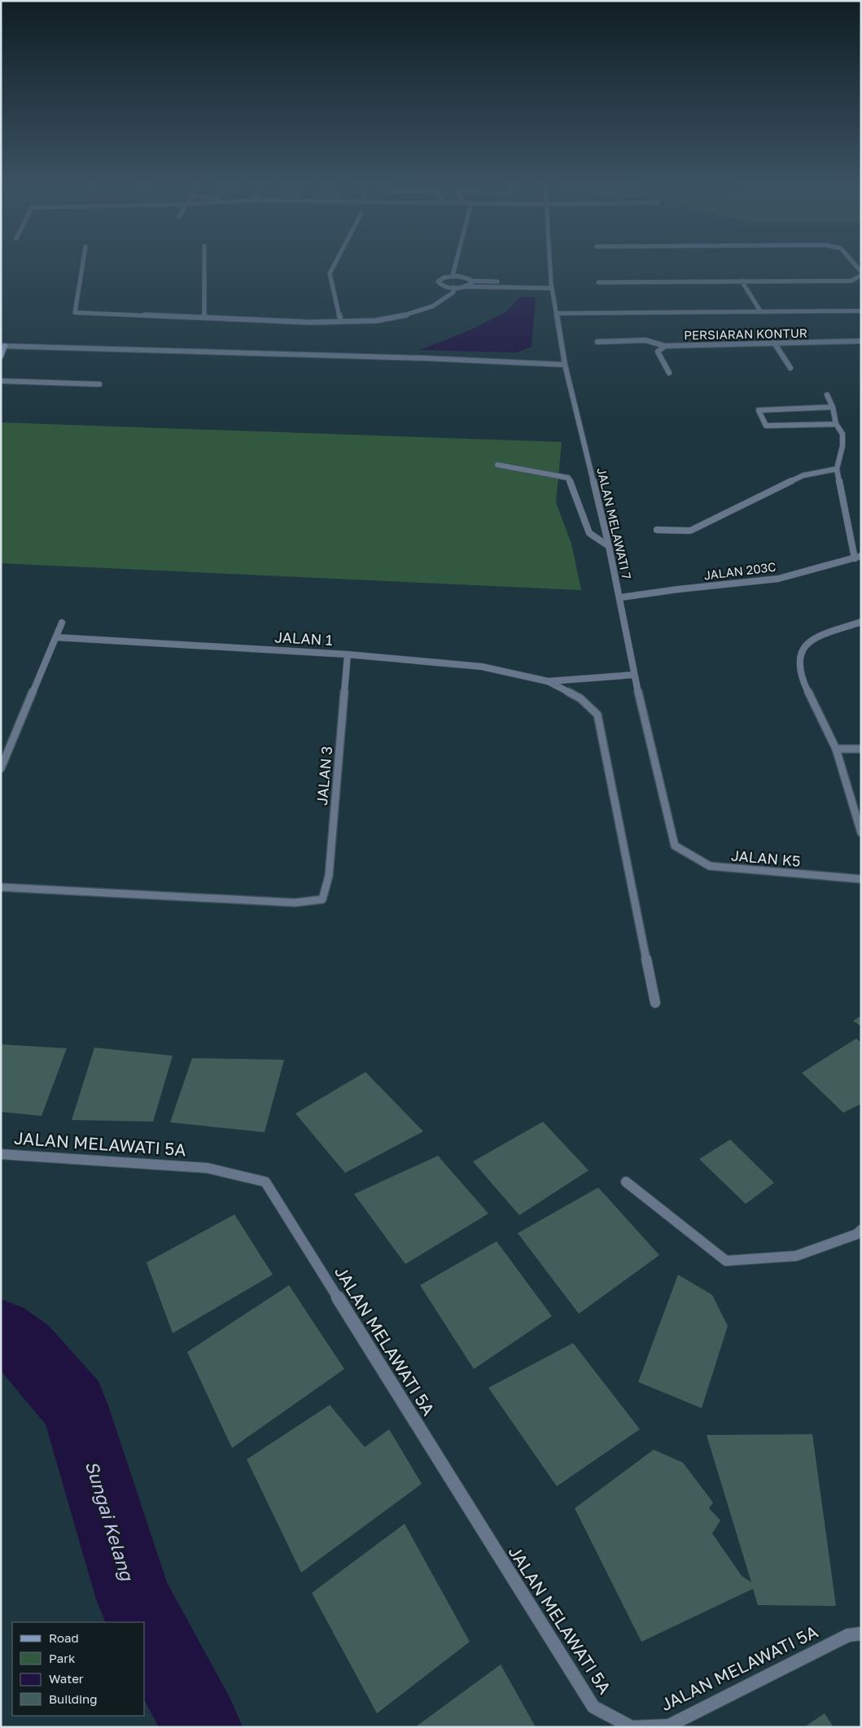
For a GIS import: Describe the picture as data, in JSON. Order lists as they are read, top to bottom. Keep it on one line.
{"streets":{"street":["PERSIARAN KONTUR","JALAN MELAWATI 7","JALAN 203C","JALAN 1","JALAN 3","JALAN K5","JALAN MELAWATI 5A"]},"crossings":[["JALAN MELAWATI 7","JALAN 203C"],["JALAN MELAWATI 7","JALAN K5"],["JALAN 1","JALAN 3"]],"water":["Sungai Kelang"],"legend":["Road","Park","Water","Building"]}
